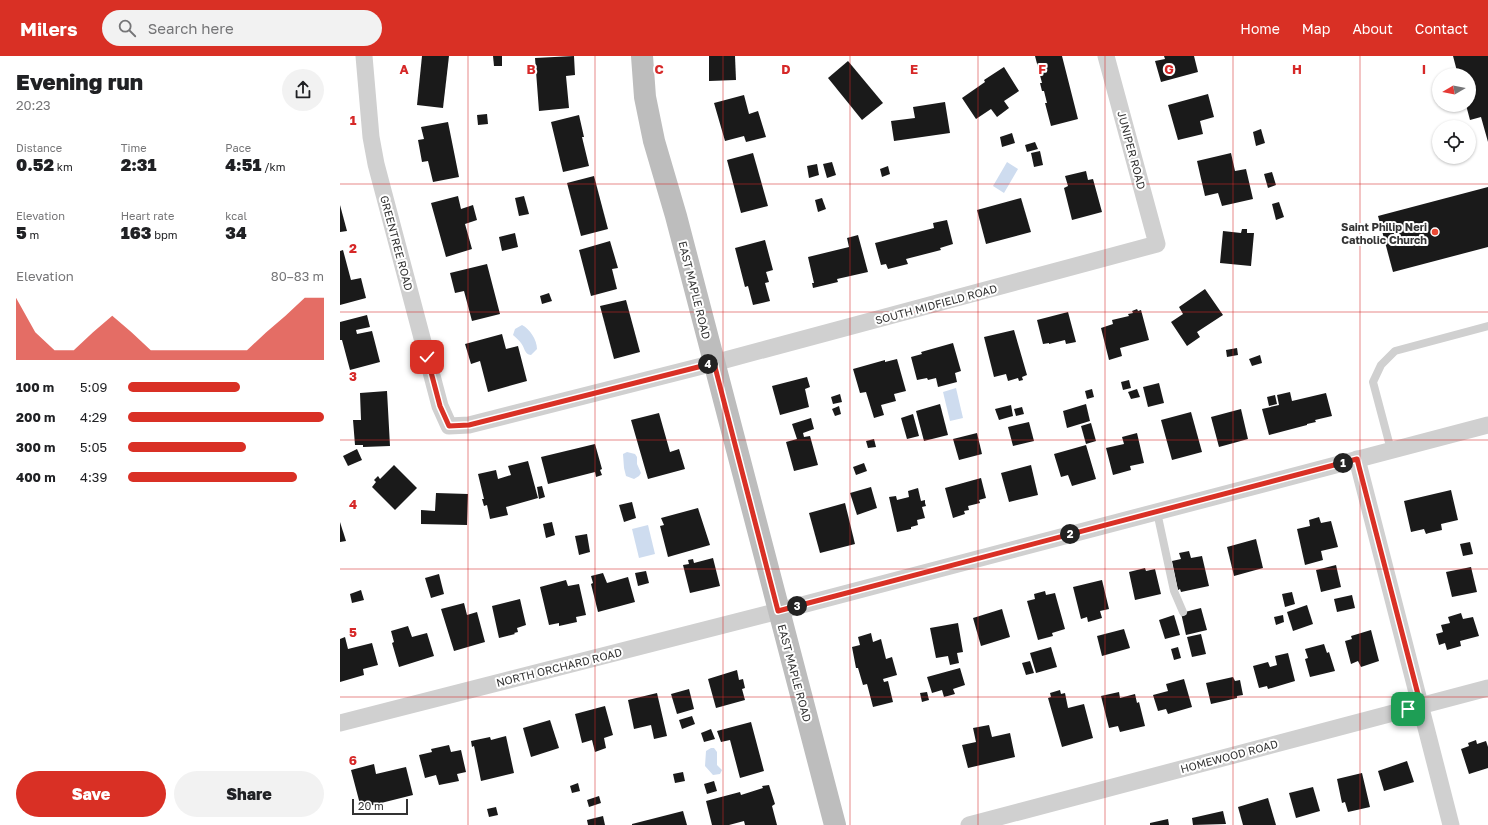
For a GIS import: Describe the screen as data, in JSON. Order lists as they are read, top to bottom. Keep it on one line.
{"streets":{"main road":["EAST MAPLE ROAD"],"street":["JUNIPER ROAD","GREENTREE ROAD","SOUTH MIDFIELD ROAD","NORTH ORCHARD ROAD","HOMEWOOD ROAD"]},"crossings":[["JUNIPER ROAD","SOUTH MIDFIELD ROAD"],["GREENTREE ROAD","SOUTH MIDFIELD ROAD"],["EAST MAPLE ROAD","SOUTH MIDFIELD ROAD"],["EAST MAPLE ROAD","NORTH ORCHARD ROAD"]],"places":["Saint Philip Neri Catholic Church"],"scale_bar":"20 m","north":"left","page":{"header":"Milers","search":"Search here","nav":["Home","Map","About","Contact"],"heading":["Evening run","20:23"],"stats":[["Distance","0.52 km"],["Time","2:31"],["Pace","4:51 /km"],["Elevation","5 m"],["Heart rate","163 bpm"],["kcal","34"]],"chart":["Elevation","80–83 m"],"pins":["4","1","2","3"],"list":[{"name":"100 m","note":"5:09"},{"name":"200 m","note":"4:29"},{"name":"300 m","note":"5:05"},{"name":"400 m","note":"4:39"}],"buttons":["Save","Share"],"scale":"20 m"},"grid":{"columns":["A","B","C","D","E","F","G","H","I"],"rows":["1","2","3","4","5","6"]}}
